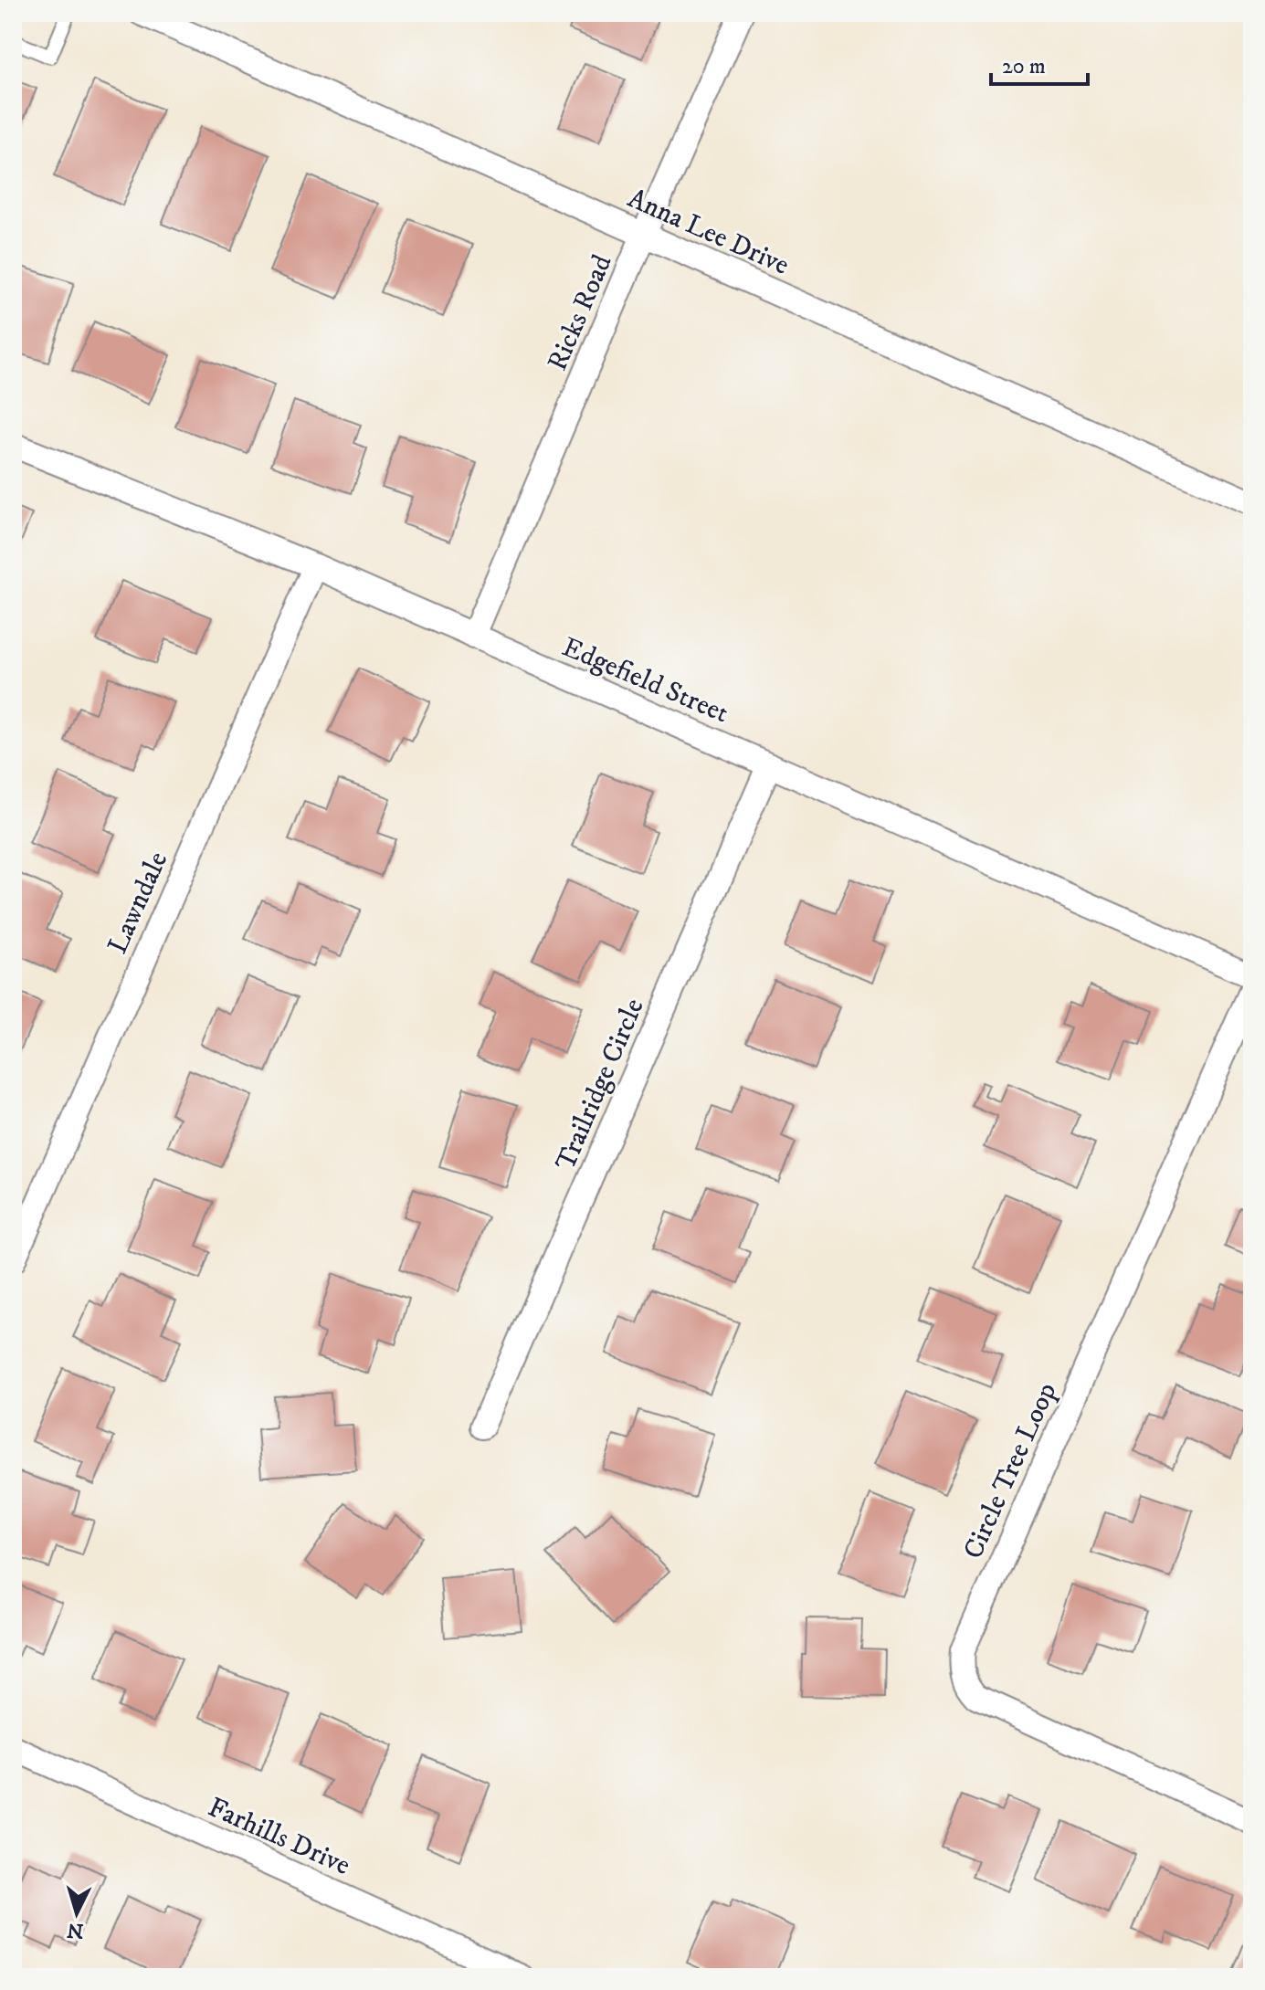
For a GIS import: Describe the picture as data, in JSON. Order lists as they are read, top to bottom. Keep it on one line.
{"streets":{"street":["Anna Lee Drive","Ricks Road","Edgefield Street","Lawndale","Trailridge Circle","Circle Tree Loop","Farhills Drive"]},"crossings":[["Anna Lee Drive","Ricks Road"],["Ricks Road","Edgefield Street"],["Edgefield Street","Lawndale"],["Edgefield Street","Trailridge Circle"]],"scale_bar":"20 m","north":"bottom"}
